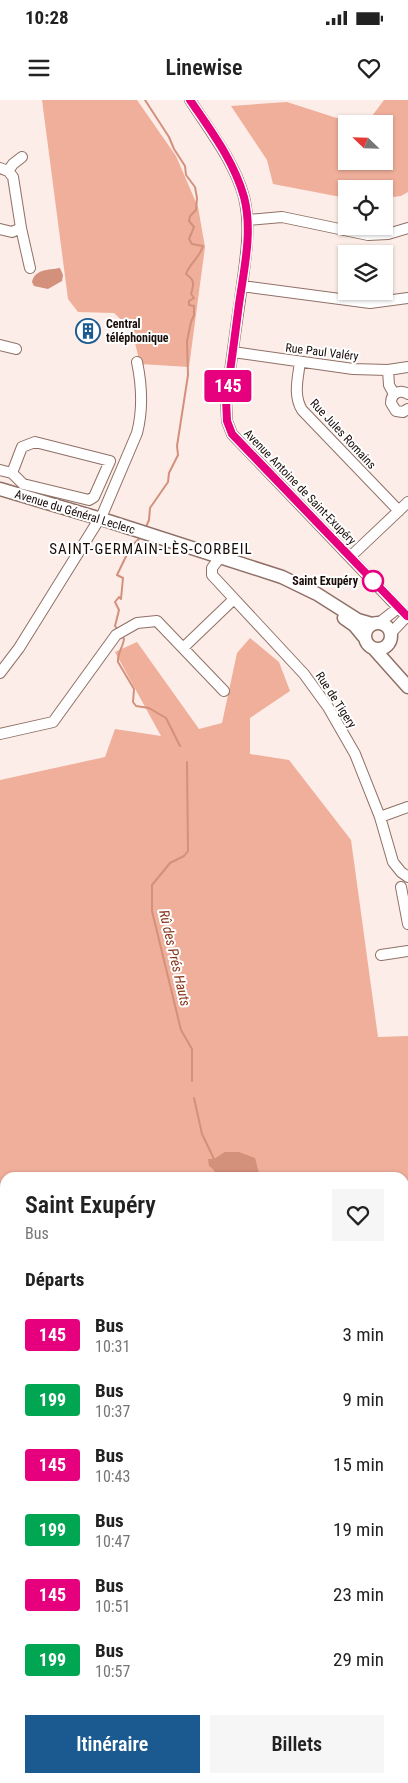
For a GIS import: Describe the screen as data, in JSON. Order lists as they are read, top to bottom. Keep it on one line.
{"streets":{"main road":["Avenue du Général Leclerc"],"street":["Rue Paul Valéry","Rue Jules Romains","Avenue Antoine de Saint-Exupéry","Rue de Tigery"]},"crossings":[["Rue Paul Valéry","Rue Jules Romains"],["Rue Paul Valéry","Avenue Antoine de Saint-Exupéry"],["Avenue du Général Leclerc","Rue de Tigery"]],"districts":["SAINT-GERMAIN-LÈS-CORBEIL"],"water":["Rû des Prés Hauts"],"places":{"building":["Central téléphonique"],"other":["Saint Exupéry"]},"lines":["bus line 145"],"north":"top left","page":{"status":"10:28","header":"Linewise","on_map":"145","heading":[["Saint Exupéry","Bus"],"Départs"],"list":[{"mark":"145","name":"Bus","note":"10:31","value":"3 min"},{"mark":"199","name":"Bus","note":"10:37","value":"9 min"},{"mark":"145","name":"Bus","note":"10:43","value":"15 min"},{"mark":"199","name":"Bus","note":"10:47","value":"19 min"},{"mark":"145","name":"Bus","note":"10:51","value":"23 min"},{"mark":"199","name":"Bus","note":"10:57","value":"29 min"}],"buttons":["Itinéraire","Billets"]}}
